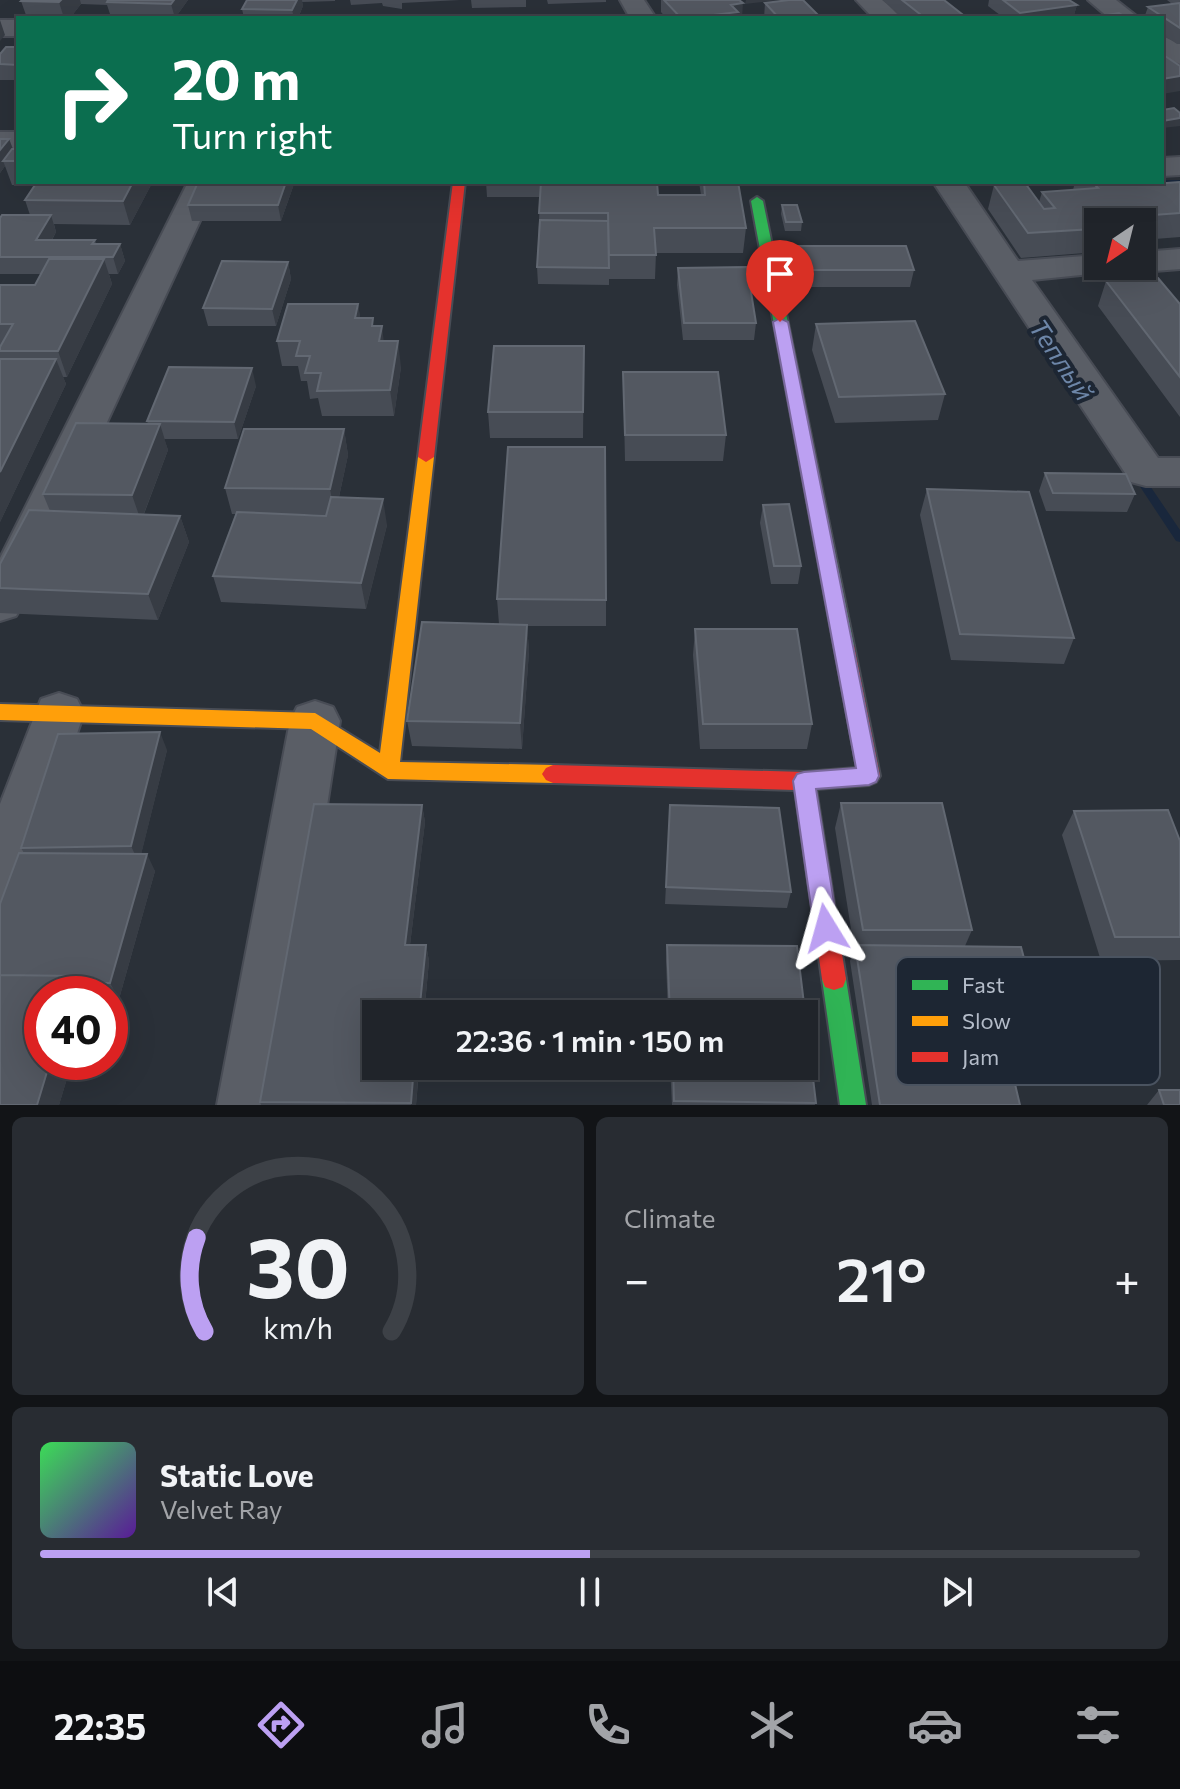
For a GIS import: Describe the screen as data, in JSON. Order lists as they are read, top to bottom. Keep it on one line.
{"water":["Теплый"],"legend":["Fast","Slow","Jam"],"north":"bottom left","page":{"turn":["20 m","Turn right"],"limit":"40","trip":"22:36 · 1 min · 150 m","tile":"Climate","heat":["−","21°","+"],"song":["Static Love","Velvet Ray"],"tabs":"22:35","gauge":["30","km/h"]}}
